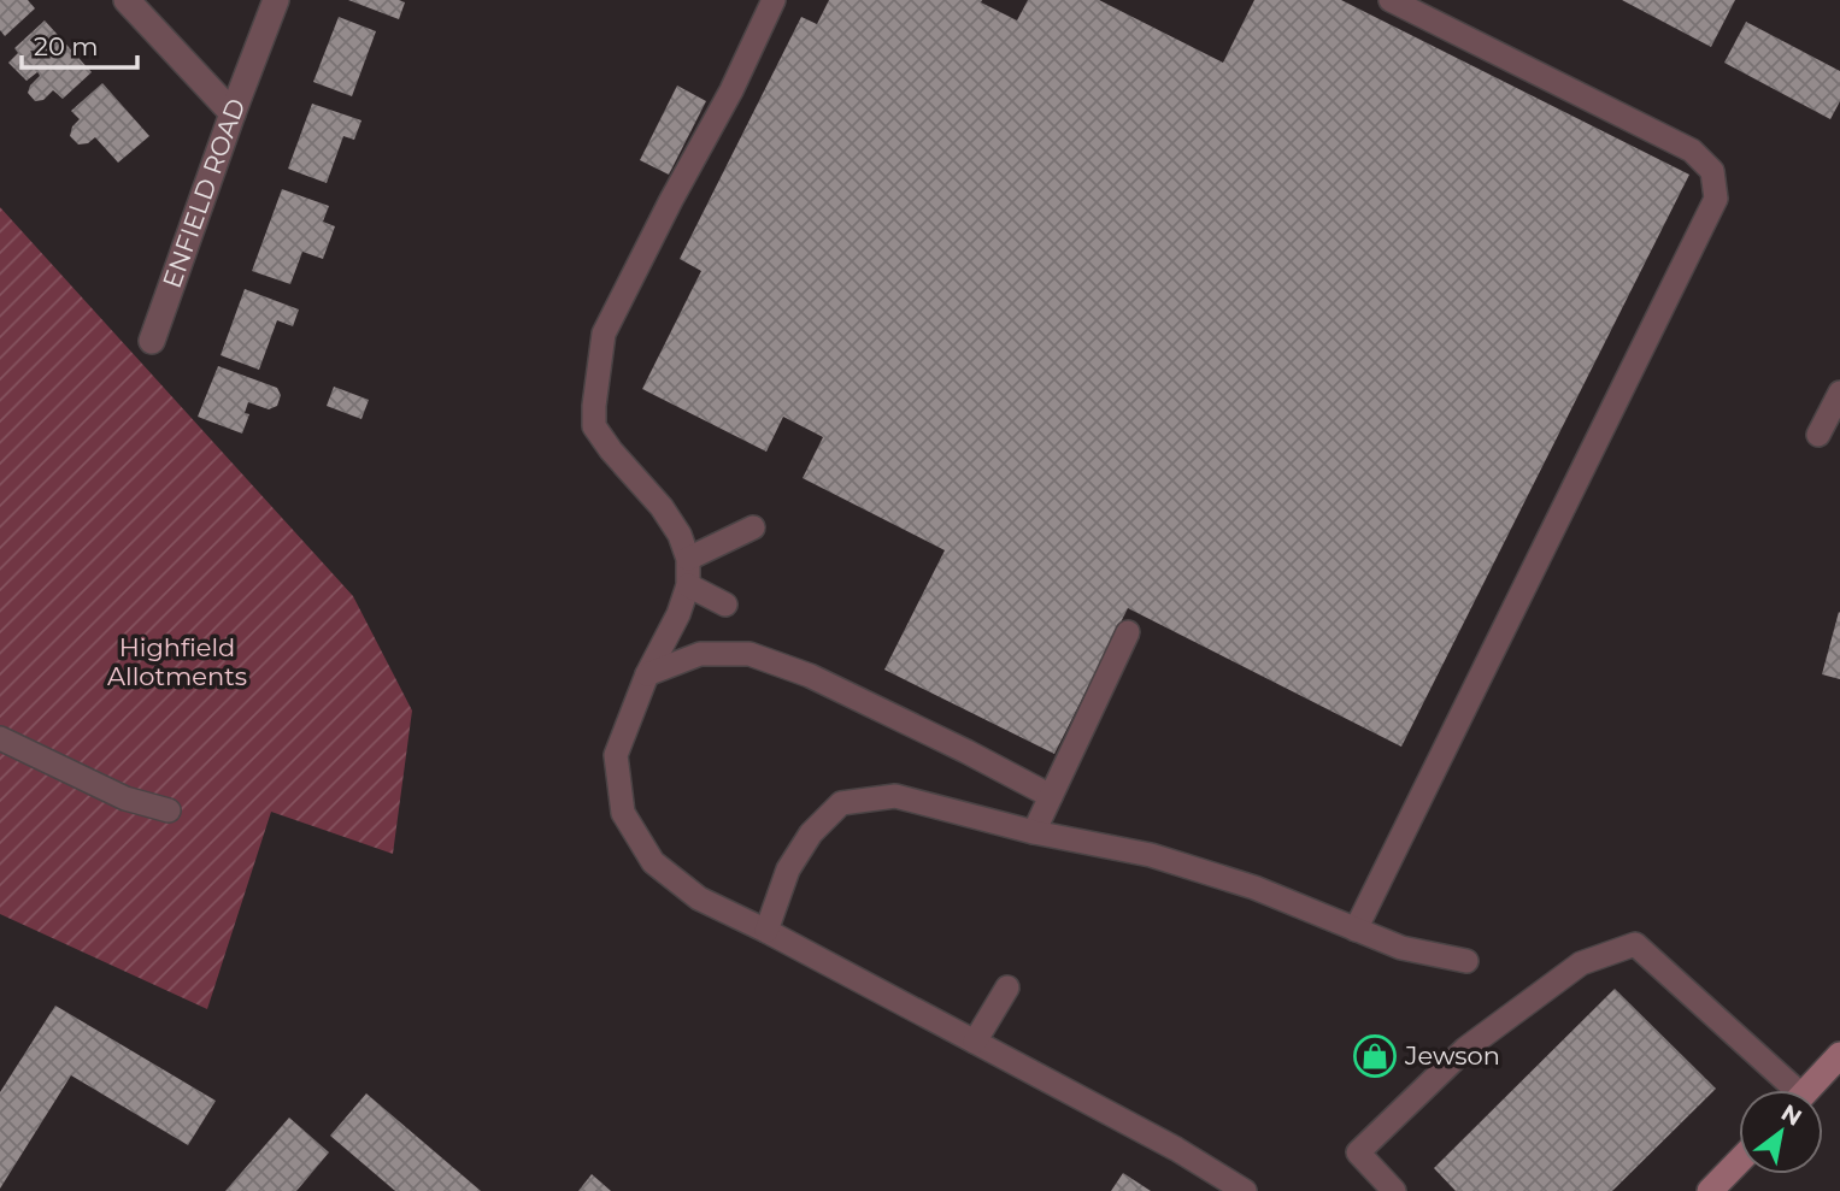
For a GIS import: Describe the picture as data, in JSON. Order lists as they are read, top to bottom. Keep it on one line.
{"streets":{"street":["ENFIELD ROAD"]},"parks":["Highfield Allotments"],"places":{"shop":["Jewson"]},"scale_bar":"20 m","north":"top right"}
